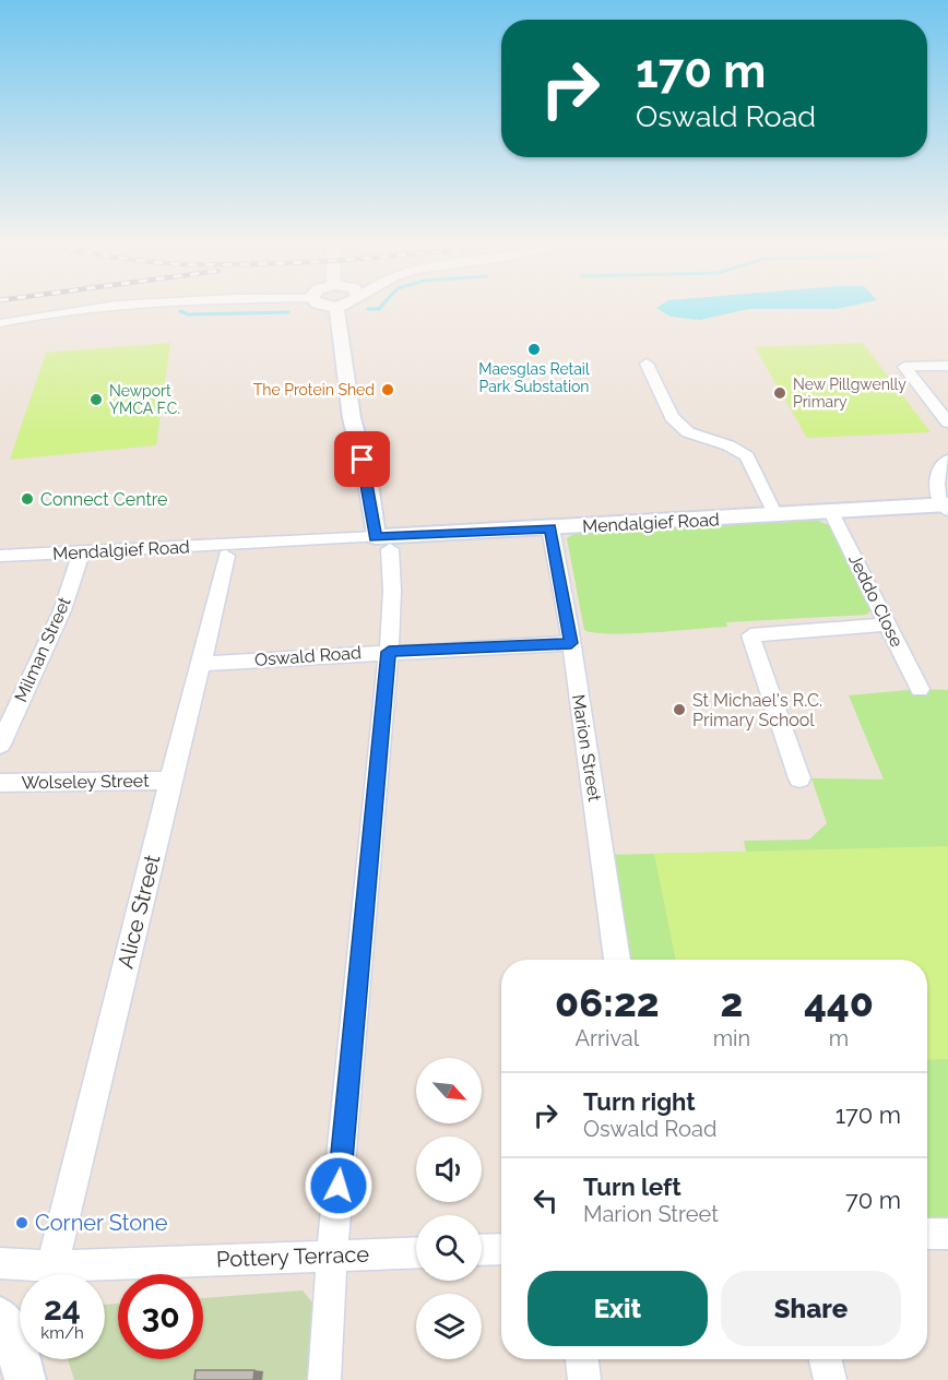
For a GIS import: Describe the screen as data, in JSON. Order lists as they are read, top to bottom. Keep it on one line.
{"streets":{"street":["Mendalgief Road","Jeddo Close","Milman Street","Oswald Road","Marion Street","Wolseley Street","Alice Street","Pottery Terrace"]},"crossings":[["Mendalgief Road","Jeddo Close"],["Mendalgief Road","Milman Street"],["Mendalgief Road","Marion Street"],["Oswald Road","Marion Street"],["Oswald Road","Alice Street"],["Wolseley Street","Alice Street"],["Alice Street","Pottery Terrace"]],"places":["Maesglas Retail Park Substation","The Protein Shed","New Pillgwenlly Primary","Newport YMCA F.C.","Connect Centre","St Michael's R.C. Primary School","Corner Stone"],"north":"bottom right","page":{"turn":["170 m","Oswald Road"],"eta":["06:22","Arrival","2","min","440","m"],"list":[{"name":"Turn right","note":"Oswald Road","value":"170 m"},{"name":"Turn left","note":"Marion Street","value":"70 m"}],"buttons":["Exit","Share"],"speed":"24 km/h","limit":"30"}}
